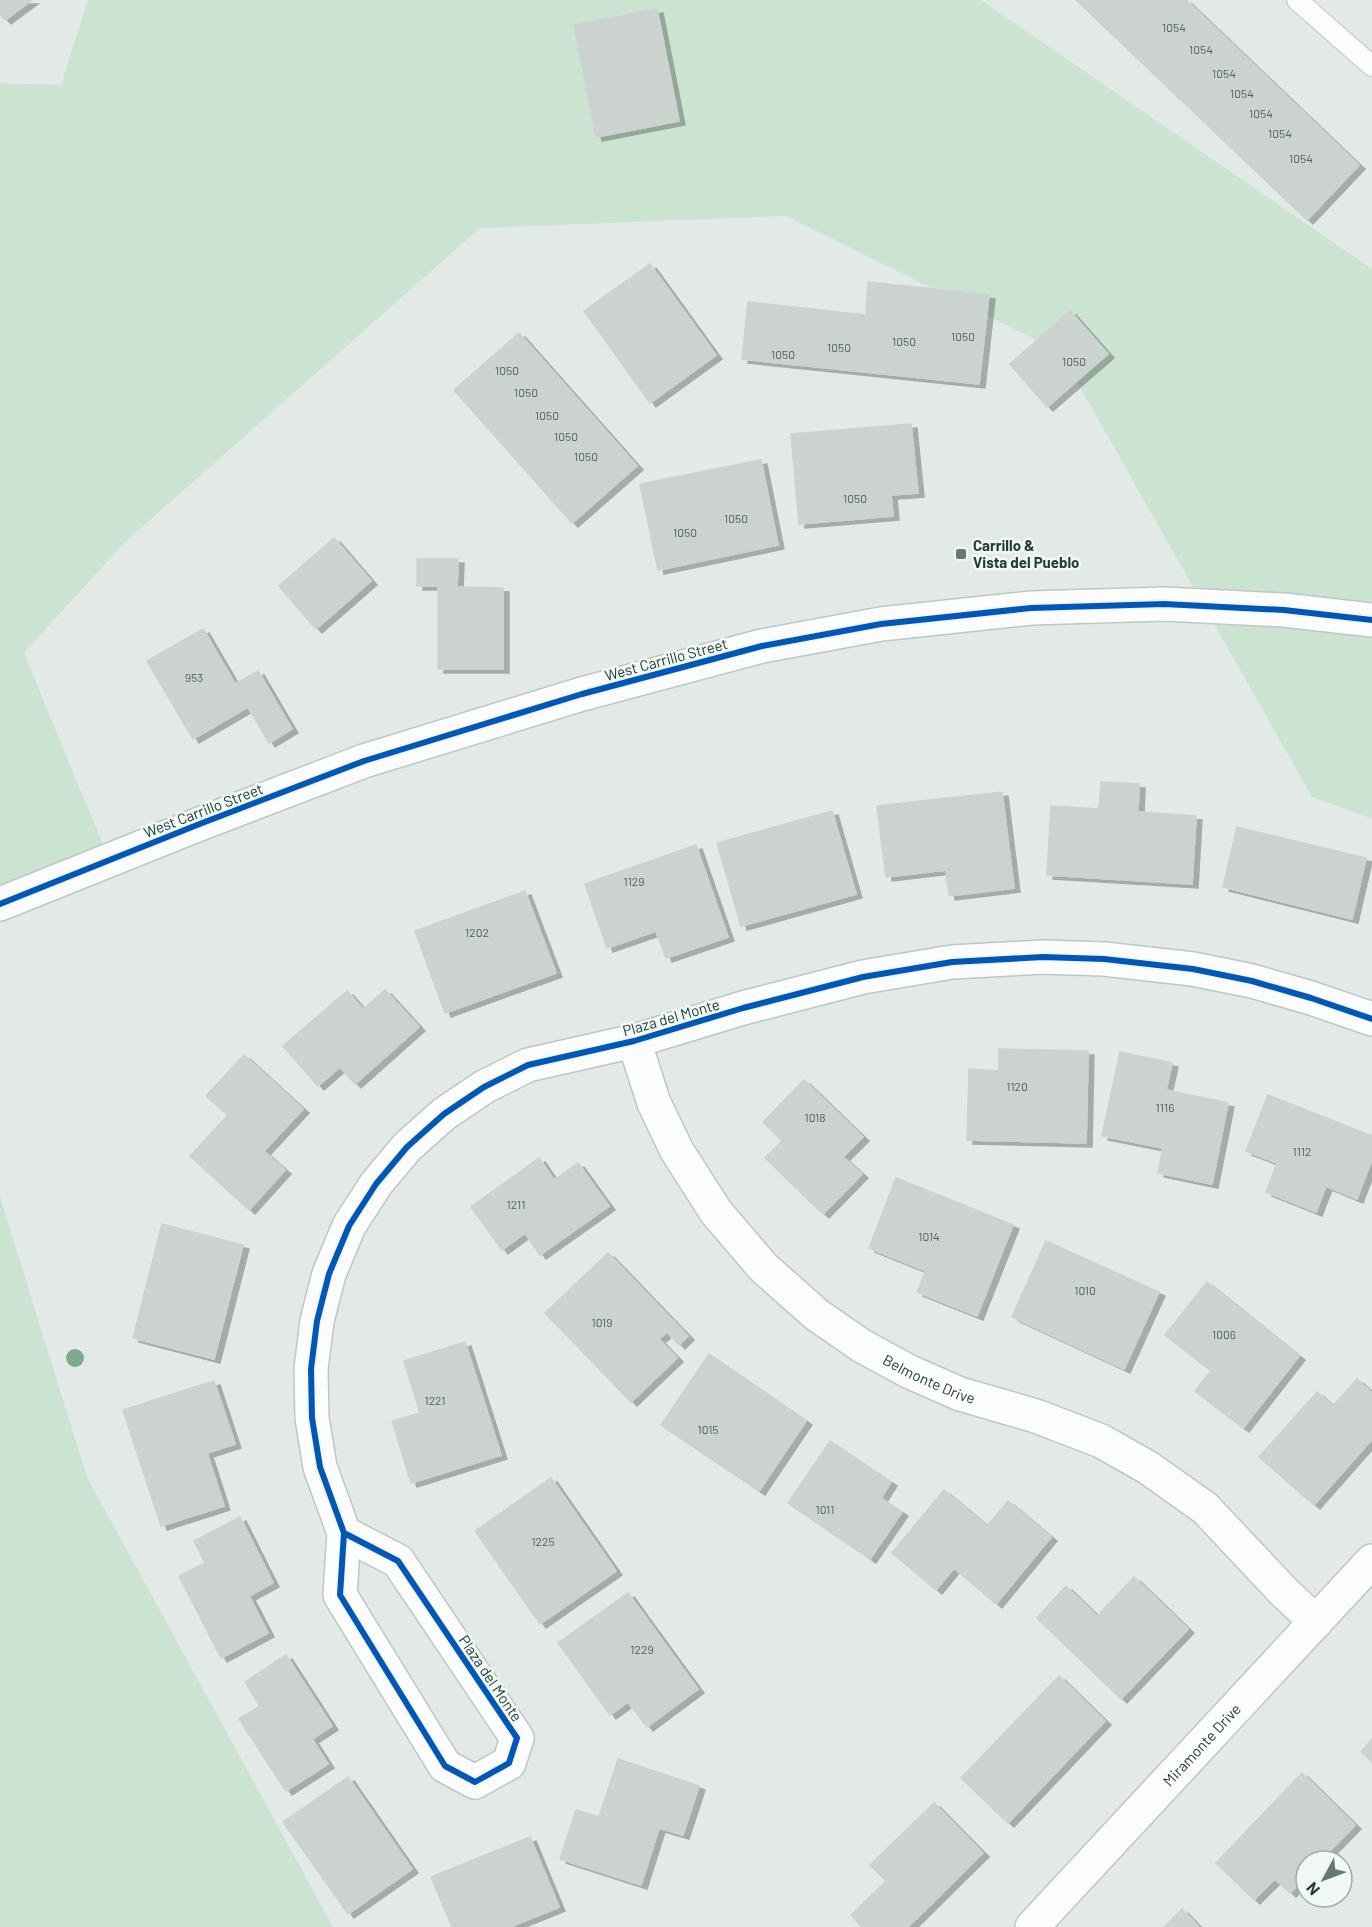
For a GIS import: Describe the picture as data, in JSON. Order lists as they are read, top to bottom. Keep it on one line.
{"streets":{"street":["West Carrillo Street","Plaza del Monte","Belmonte Drive","Miramonte Drive"]},"crossings":[["Plaza del Monte","Belmonte Drive"],["Belmonte Drive","Miramonte Drive"]],"places":{"transit":["Carrillo & Vista del Pueblo"]},"house_numbers":["1054","1054","1054","1054","1054","1054","1054","1050","1050","1050","1050","1050","1050","1050","1050","1050","1050","1050","1050","1050","953","1129","1202","1120","1116","1018","1112","1211","1014","1010","1019","1006","1221","1015","1011","1225","1229"],"north":"bottom left"}
